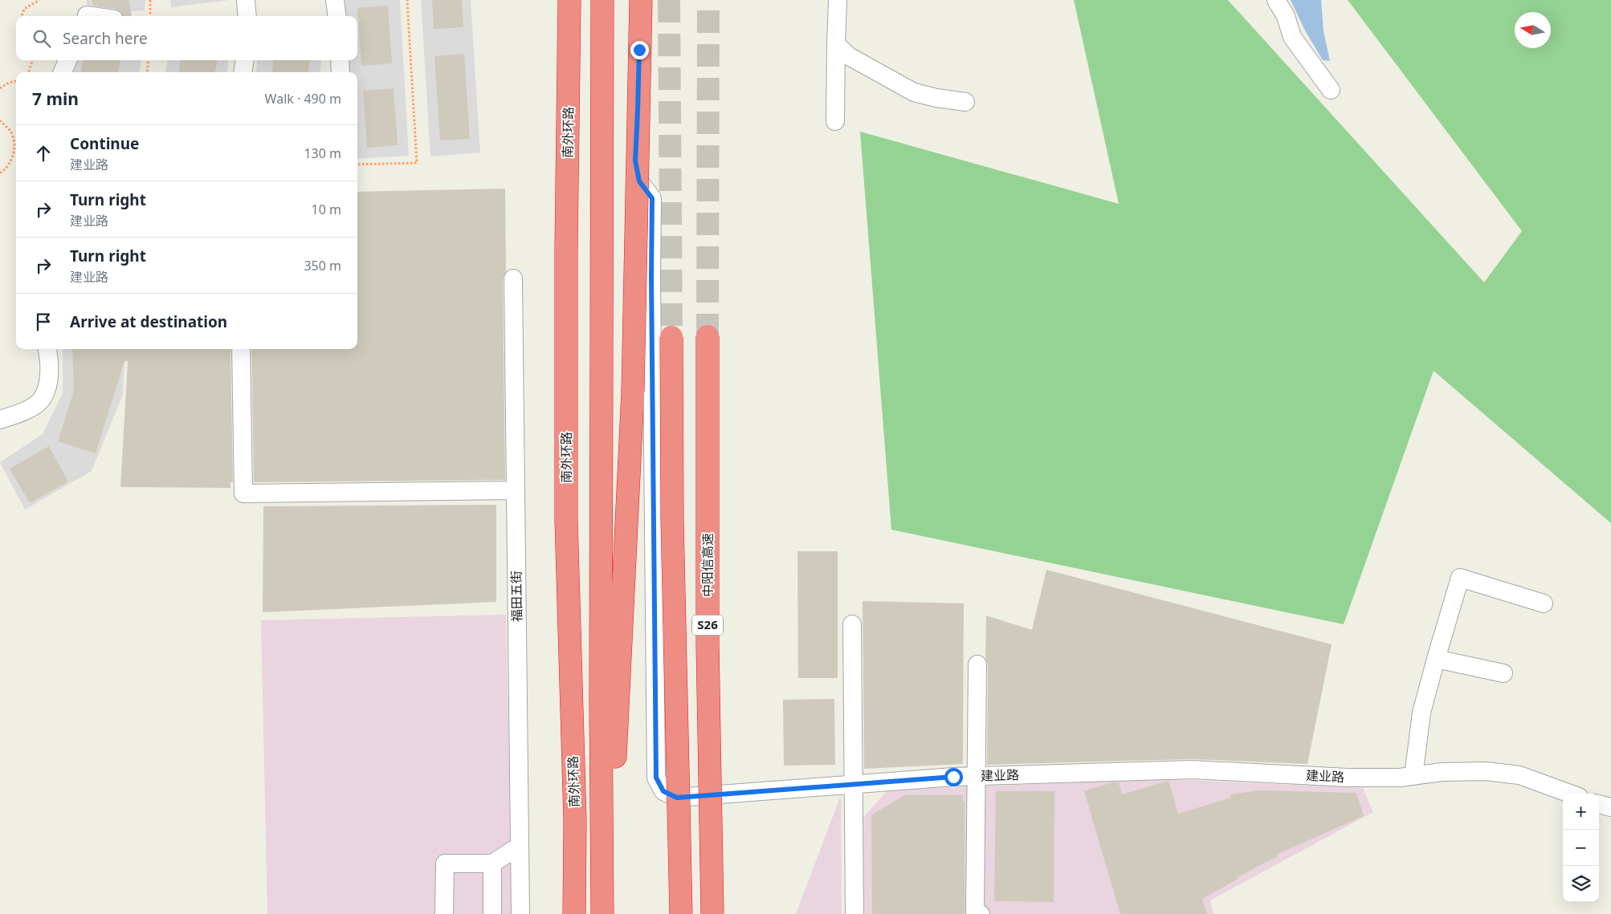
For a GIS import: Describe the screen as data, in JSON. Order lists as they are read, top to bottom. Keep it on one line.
{"streets":{"highway":["南外环路","中阳信高速","S26"],"street":["福田五街","建业路"]},"north":"left","page":{"search":"Search here","heading":["7 min","Walk · 490 m"],"list":[["Continue","建业路","130 m"],["Turn right","建业路","10 m"],["Turn right","建业路","350 m"],"Arrive at destination"],"map_buttons":["+","−"]}}
